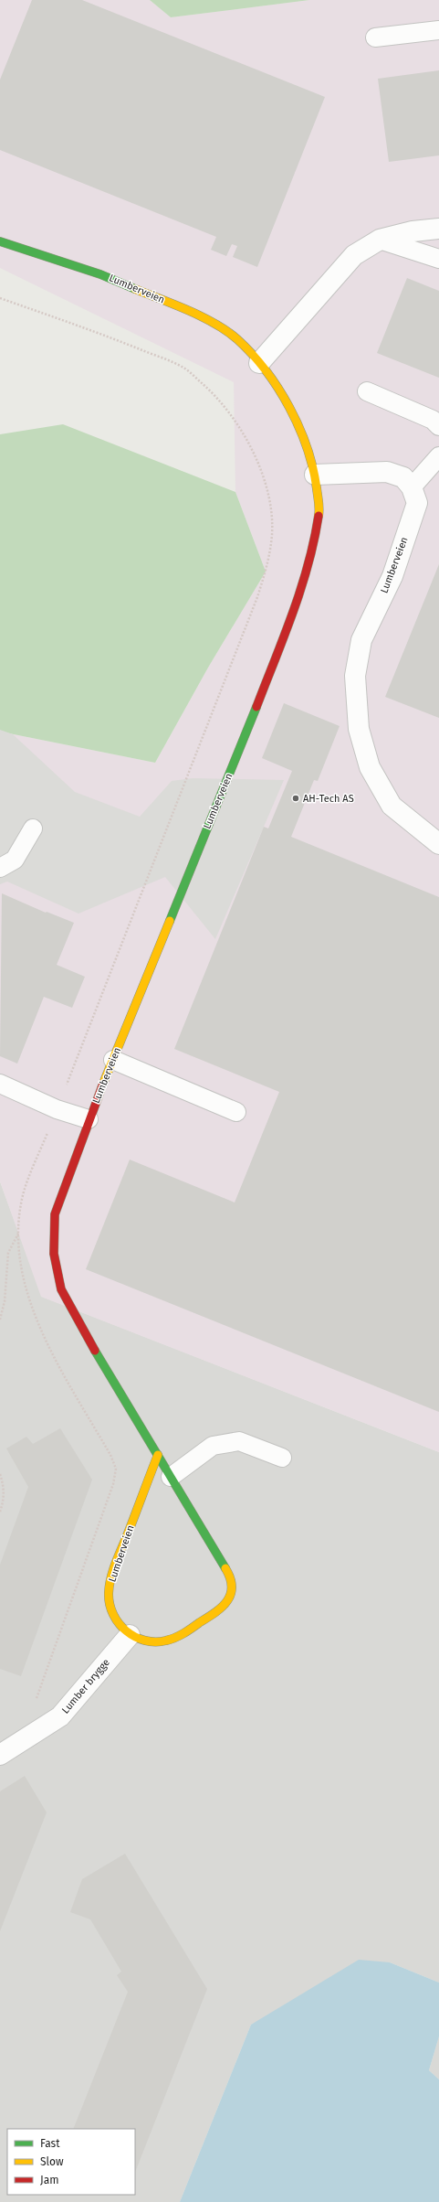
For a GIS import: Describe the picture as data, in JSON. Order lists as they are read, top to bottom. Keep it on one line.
{"streets":{"street":["Lumberveien","Lumber brygge"]},"crossings":[["Lumberveien","Lumber brygge"]],"places":["AH-Tech AS"],"legend":["Fast","Slow","Jam"]}
